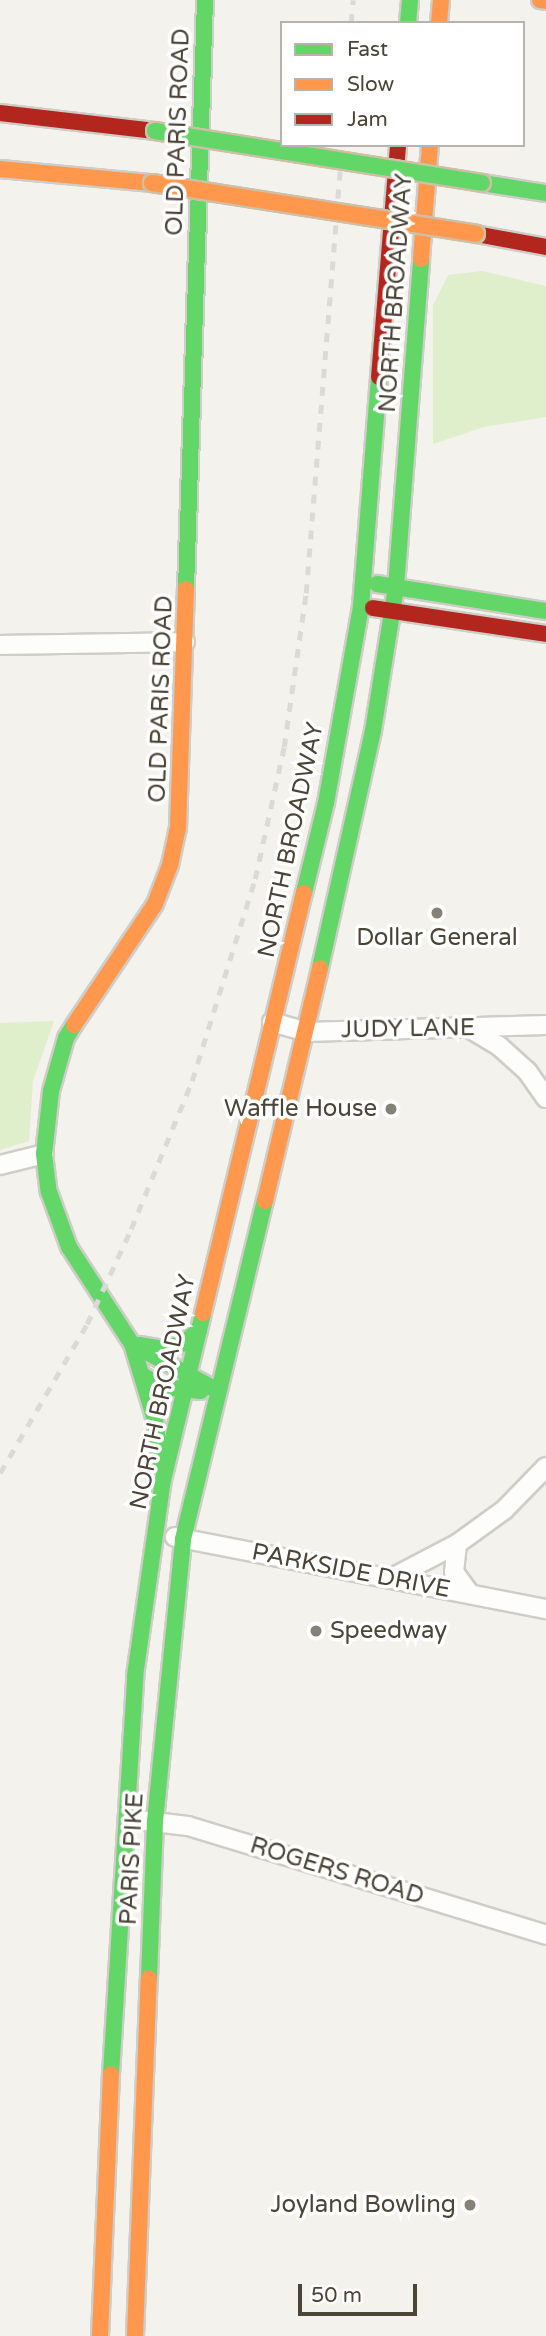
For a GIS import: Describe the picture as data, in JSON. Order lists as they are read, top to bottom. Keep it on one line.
{"streets":{"main road":["OLD PARIS ROAD","NORTH BROADWAY","PARIS PIKE"],"street":["JUDY LANE","PARKSIDE DRIVE","ROGERS ROAD"]},"crossings":[["OLD PARIS ROAD","NORTH BROADWAY"],["OLD PARIS ROAD","PARIS PIKE"],["NORTH BROADWAY","JUDY LANE"],["NORTH BROADWAY","PARKSIDE DRIVE"],["NORTH BROADWAY","PARIS PIKE"],["PARKSIDE DRIVE","PARIS PIKE"],["PARIS PIKE","ROGERS ROAD"]],"places":["Dollar General","Waffle House","Speedway","Joyland Bowling"],"legend":["Fast","Slow","Jam"],"scale_bar":"50 m"}
